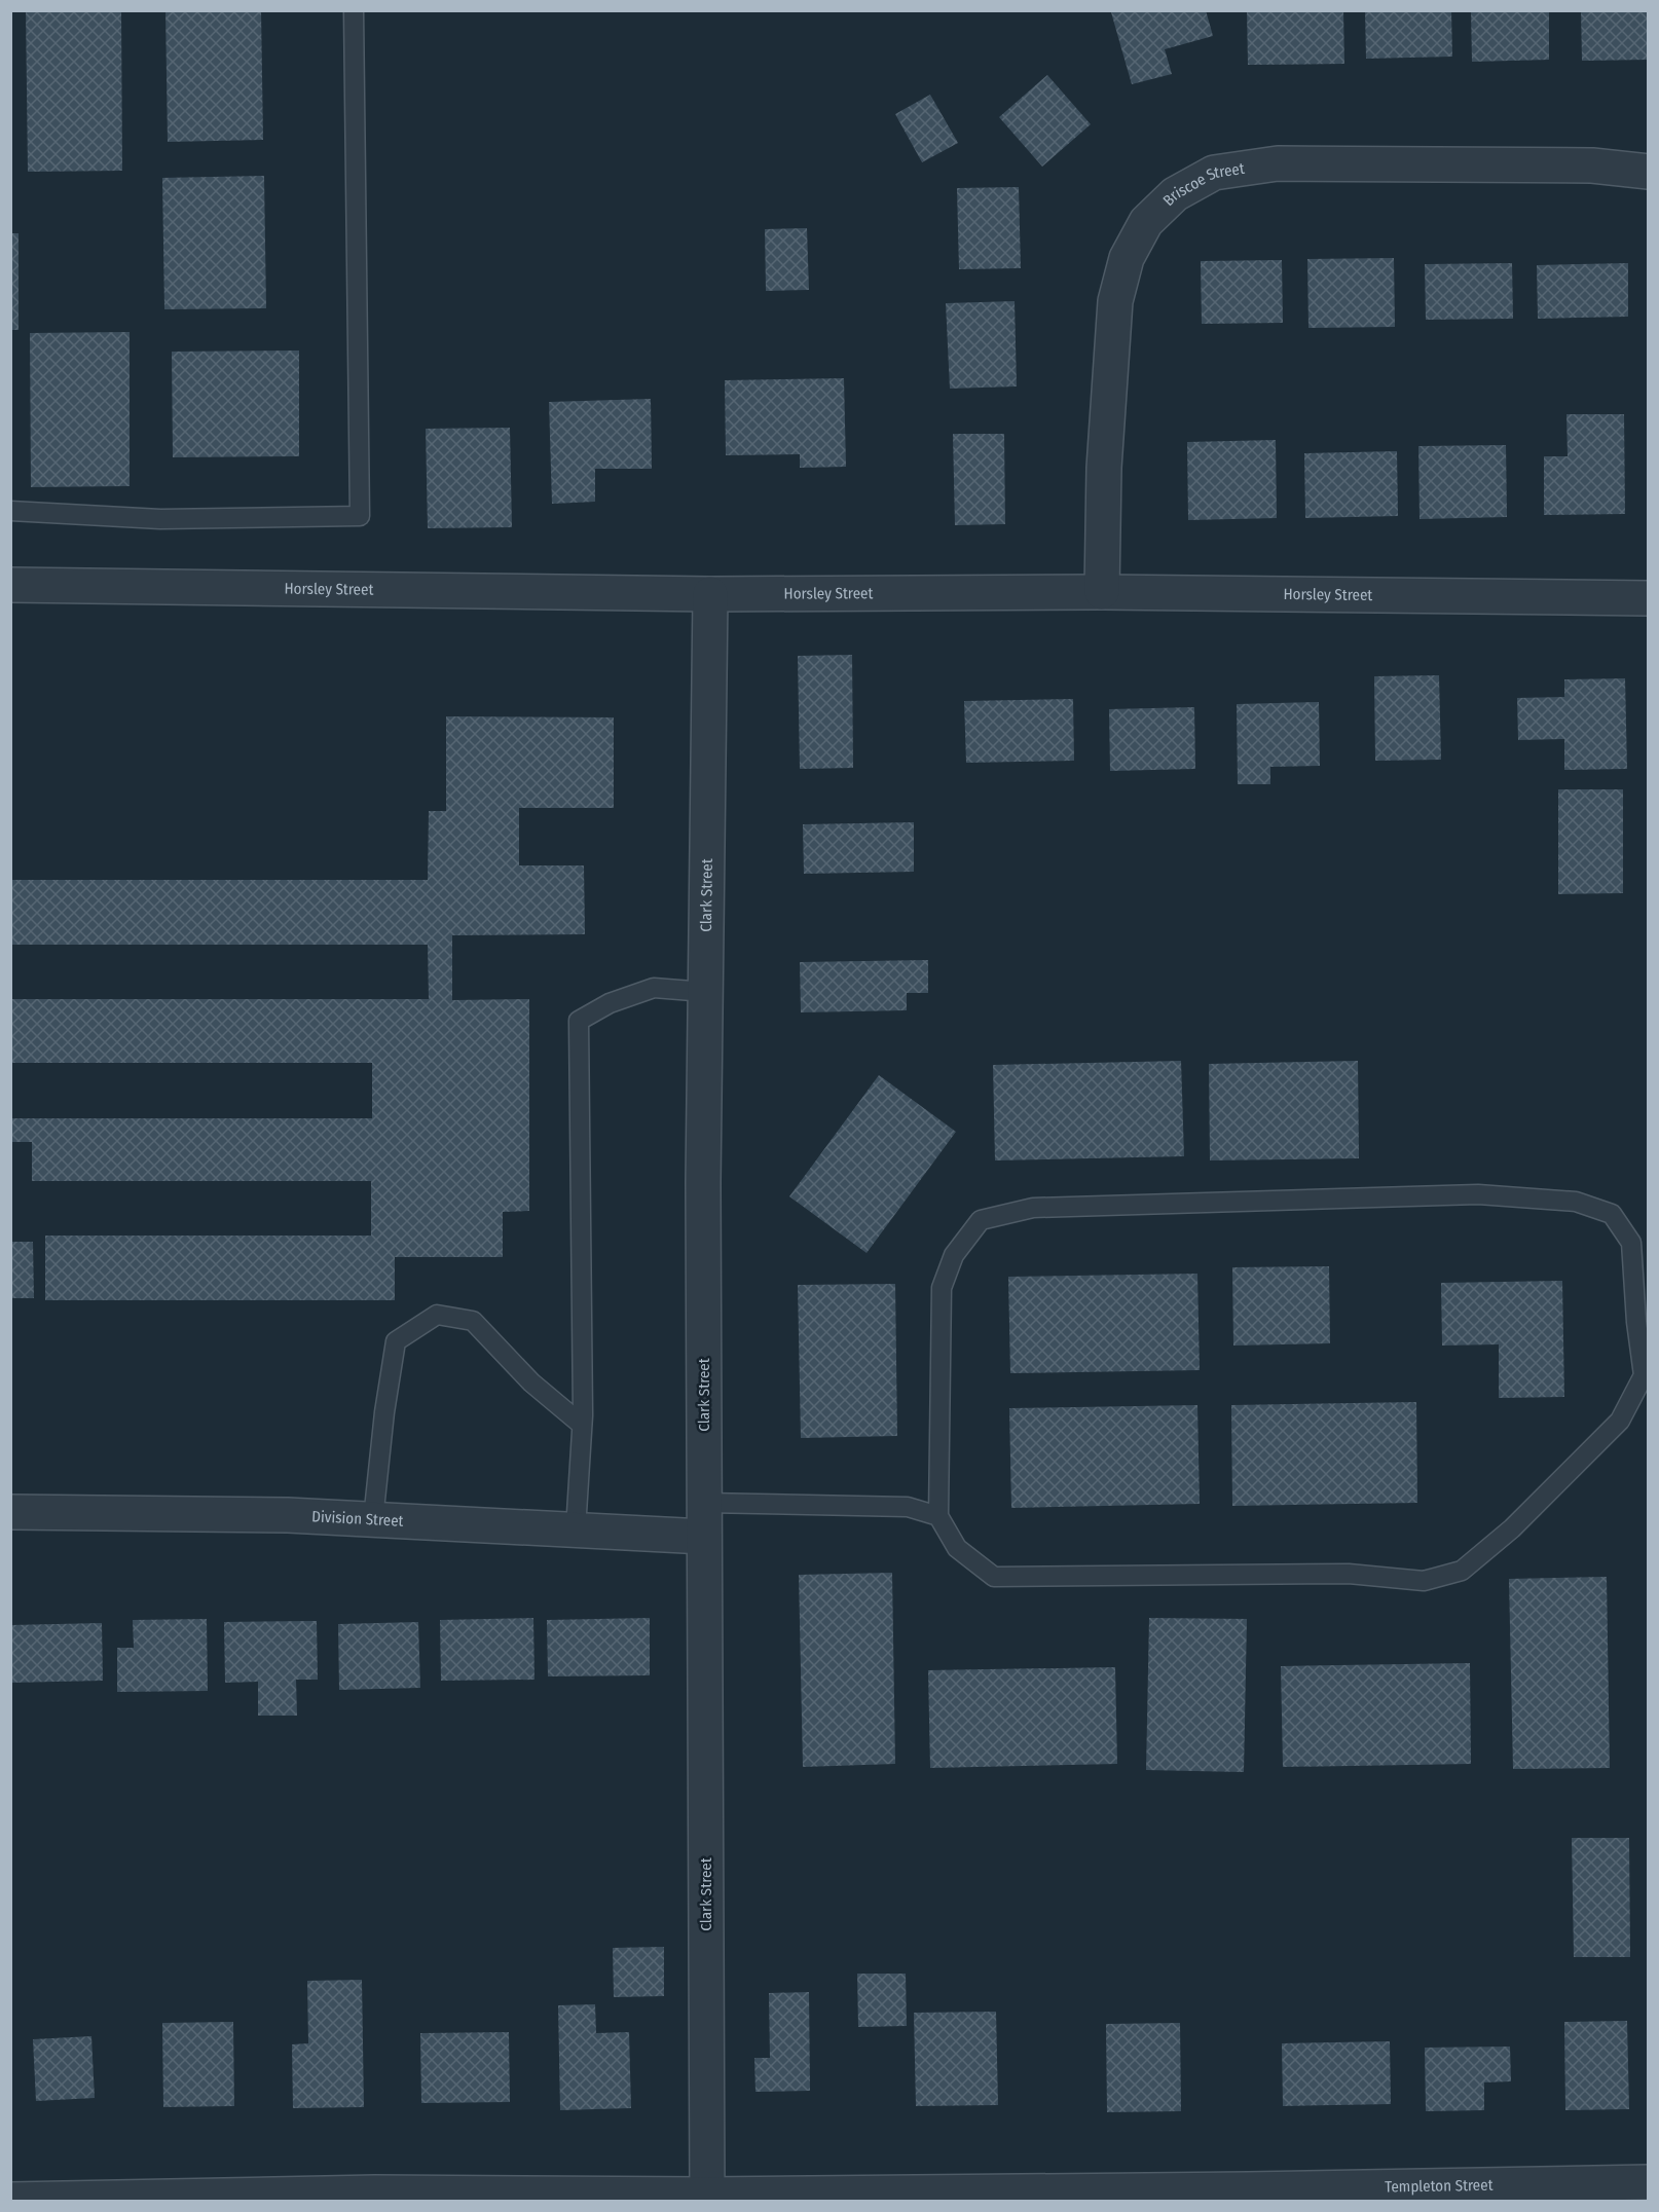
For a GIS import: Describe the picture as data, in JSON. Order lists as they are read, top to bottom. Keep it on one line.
{"streets":{"street":["Briscoe Street","Horsley Street","Clark Street","Division Street","Templeton Street"]},"crossings":[["Briscoe Street","Horsley Street"],["Horsley Street","Clark Street"],["Clark Street","Division Street"],["Clark Street","Templeton Street"]]}
